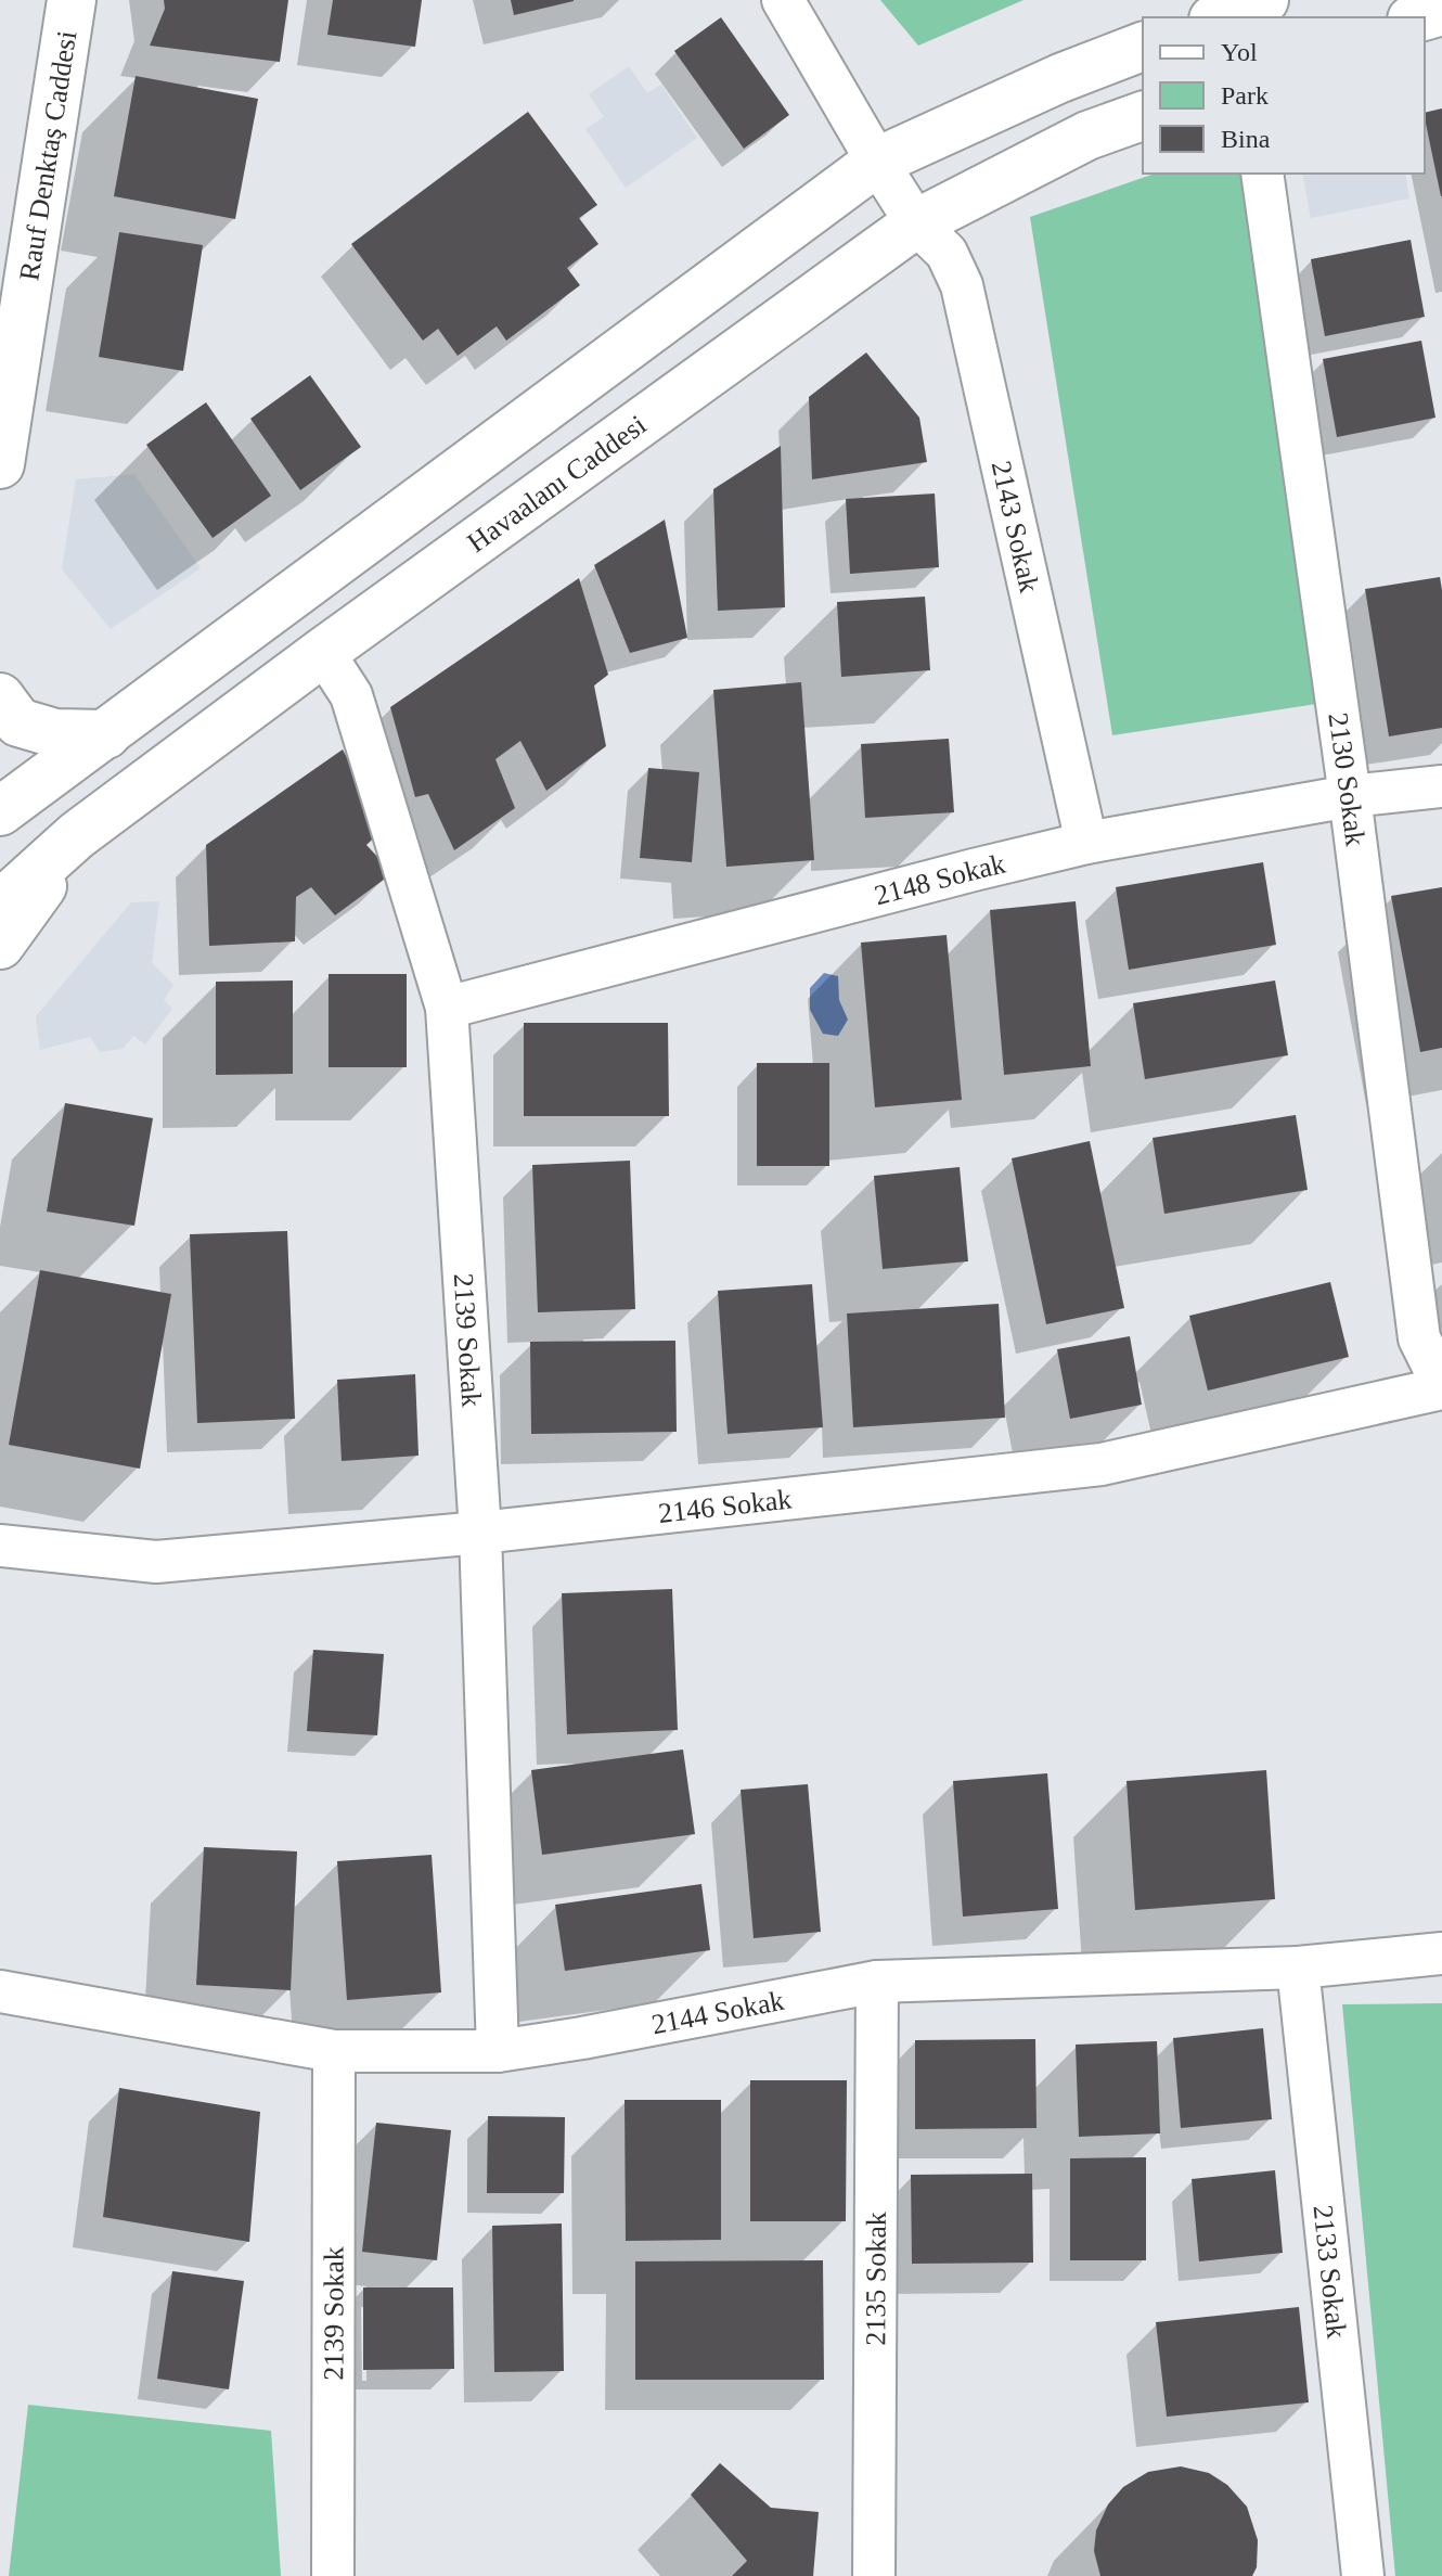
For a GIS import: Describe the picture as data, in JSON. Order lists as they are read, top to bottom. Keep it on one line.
{"streets":{"main road":["Rauf Denktaş Caddesi","Havaalanı Caddesi"],"street":["2143 Sokak","2130 Sokak","2148 Sokak","2139 Sokak","2146 Sokak","2144 Sokak","2133 Sokak","2135 Sokak"]},"crossings":[["Havaalanı Caddesi","2143 Sokak"],["Havaalanı Caddesi","2139 Sokak"],["2143 Sokak","2148 Sokak"],["2130 Sokak","2148 Sokak"],["2130 Sokak","2146 Sokak"],["2148 Sokak","2139 Sokak"],["2139 Sokak","2146 Sokak"],["2139 Sokak","2144 Sokak"],["2144 Sokak","2133 Sokak"],["2144 Sokak","2135 Sokak"]],"legend":["Yol","Park","Bina"]}
